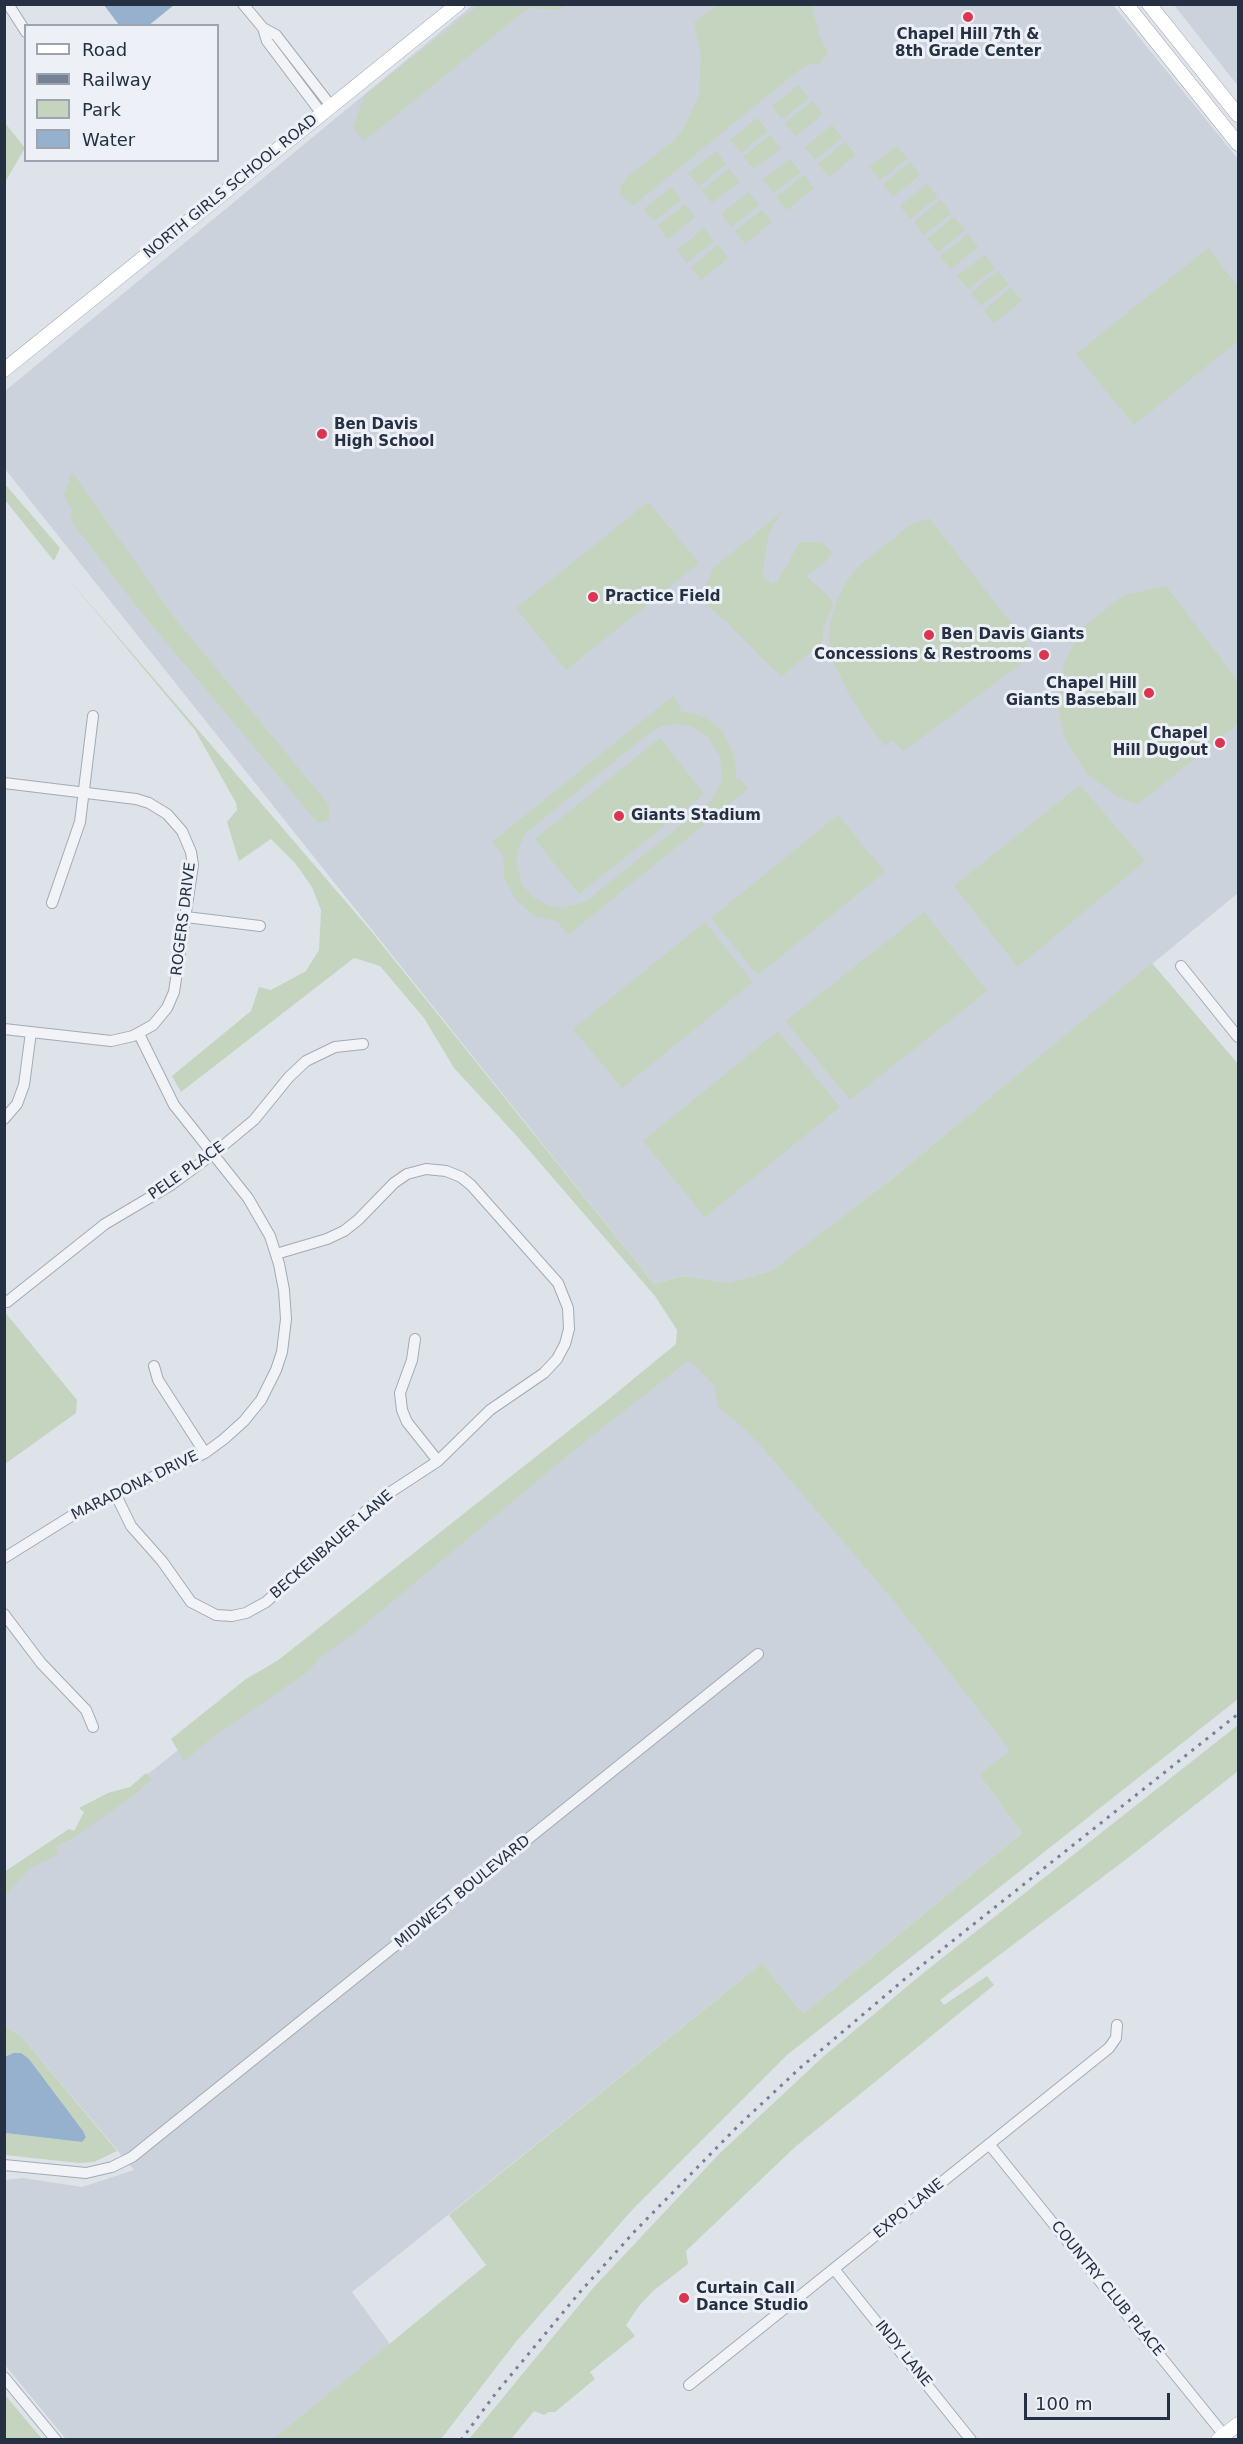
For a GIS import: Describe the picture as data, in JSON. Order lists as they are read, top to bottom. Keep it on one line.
{"streets":{"main road":["NORTH GIRLS SCHOOL ROAD"],"street":["ROGERS DRIVE","PELE PLACE","MARADONA DRIVE","BECKENBAUER LANE","MIDWEST BOULEVARD","EXPO LANE","COUNTRY CLUB PLACE","INDY LANE"]},"crossings":[["ROGERS DRIVE","MARADONA DRIVE"],["PELE PLACE","MARADONA DRIVE"],["MARADONA DRIVE","BECKENBAUER LANE"],["EXPO LANE","COUNTRY CLUB PLACE"],["EXPO LANE","INDY LANE"]],"places":["Chapel Hill 7th & 8th Grade Center","Ben Davis High School","Practice Field","Ben Davis Giants","Concessions & Restrooms","Chapel Hill Giants Baseball","Chapel Hill Dugout","Giants Stadium","Curtain Call Dance Studio"],"legend":["Road","Railway","Park","Water"],"scale_bar":"100 m"}
